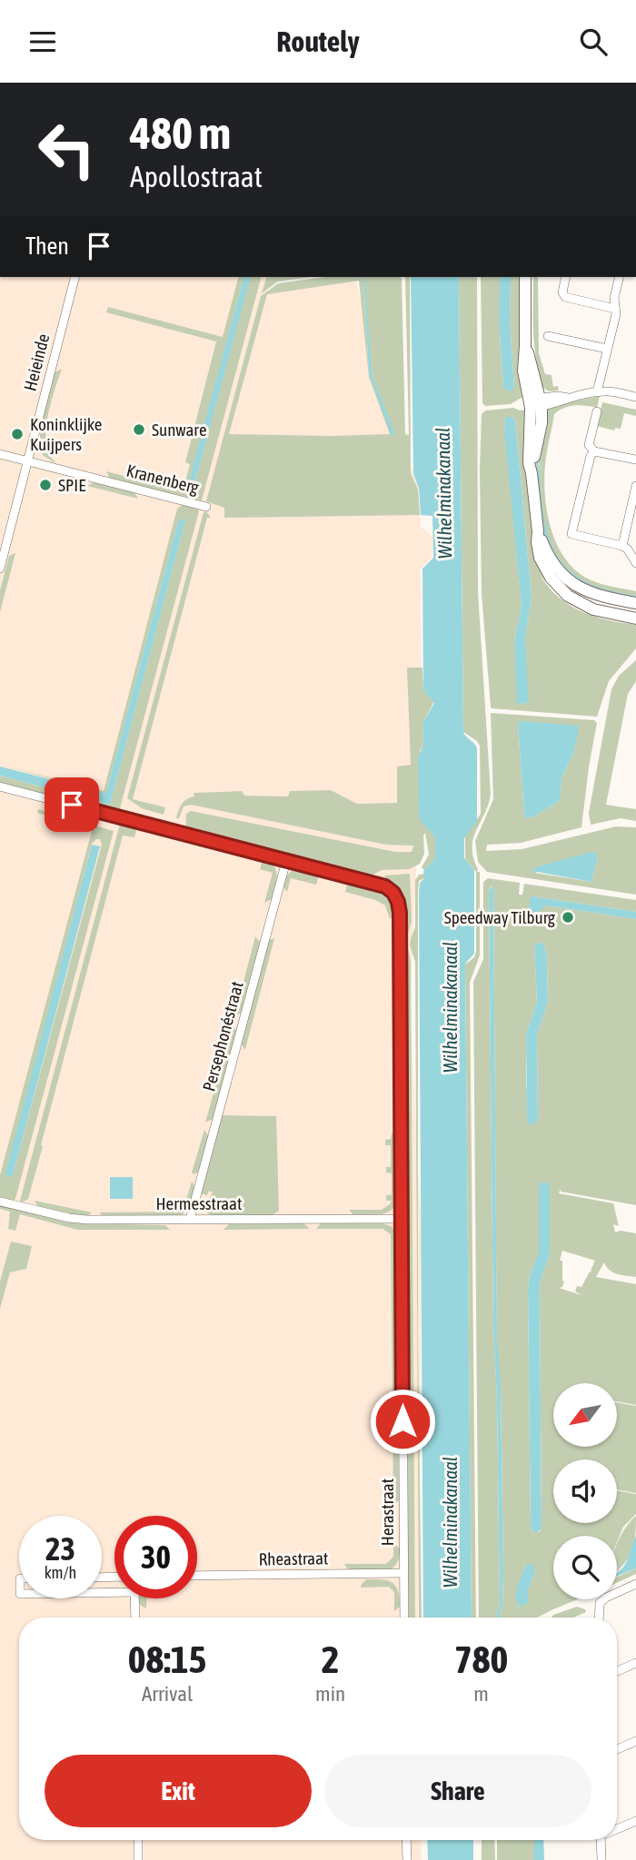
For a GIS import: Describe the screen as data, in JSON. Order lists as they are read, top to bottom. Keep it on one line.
{"streets":{"street":["Heieinde","Kranenberg","Persephonéstraat","Hermesstraat","Herastraat","Rheastraat"]},"crossings":[["Heieinde","Kranenberg"],["Persephonéstraat","Hermesstraat"],["Persephonéstraat","Herastraat"],["Hermesstraat","Herastraat"],["Herastraat","Rheastraat"]],"water":["Wilhelminakanaal"],"places":["Sunware","Koninklijke Kuijpers","SPIE","Speedway Tilburg"],"north":"bottom left","page":{"header":"Routely","turn":["480 m","Apollostraat"],"then":"Then","speed":"23 km/h","limit":"30","eta":["08:15","Arrival","2","min","780","m"],"buttons":["Exit","Share"]}}
